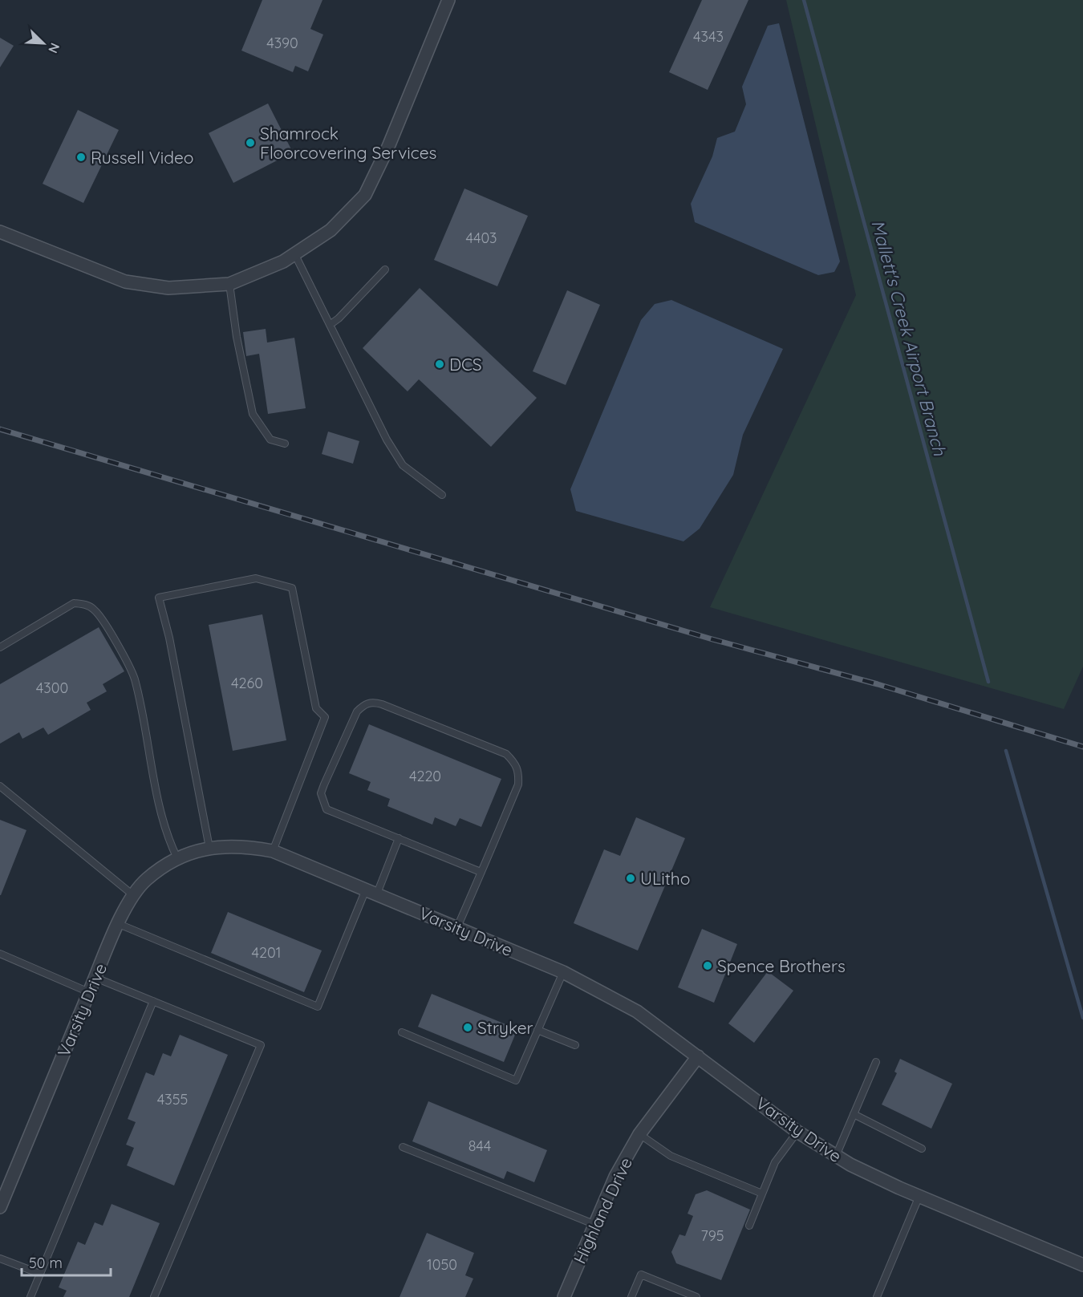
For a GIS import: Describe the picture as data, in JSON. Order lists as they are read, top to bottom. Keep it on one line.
{"streets":{"street":["Varsity Drive","Highland Drive"]},"crossings":[["Varsity Drive","Highland Drive"]],"water":["Mallett's Creek Airport Branch"],"places":["Shamrock Floorcovering Services","Russell Video","DCS","ULitho","Spence Brothers","Stryker"],"house_numbers":["4343","4390","4403","4260","4300","4220","4201","4355","844","795","1050"],"scale_bar":"50 m","north":"bottom right"}
